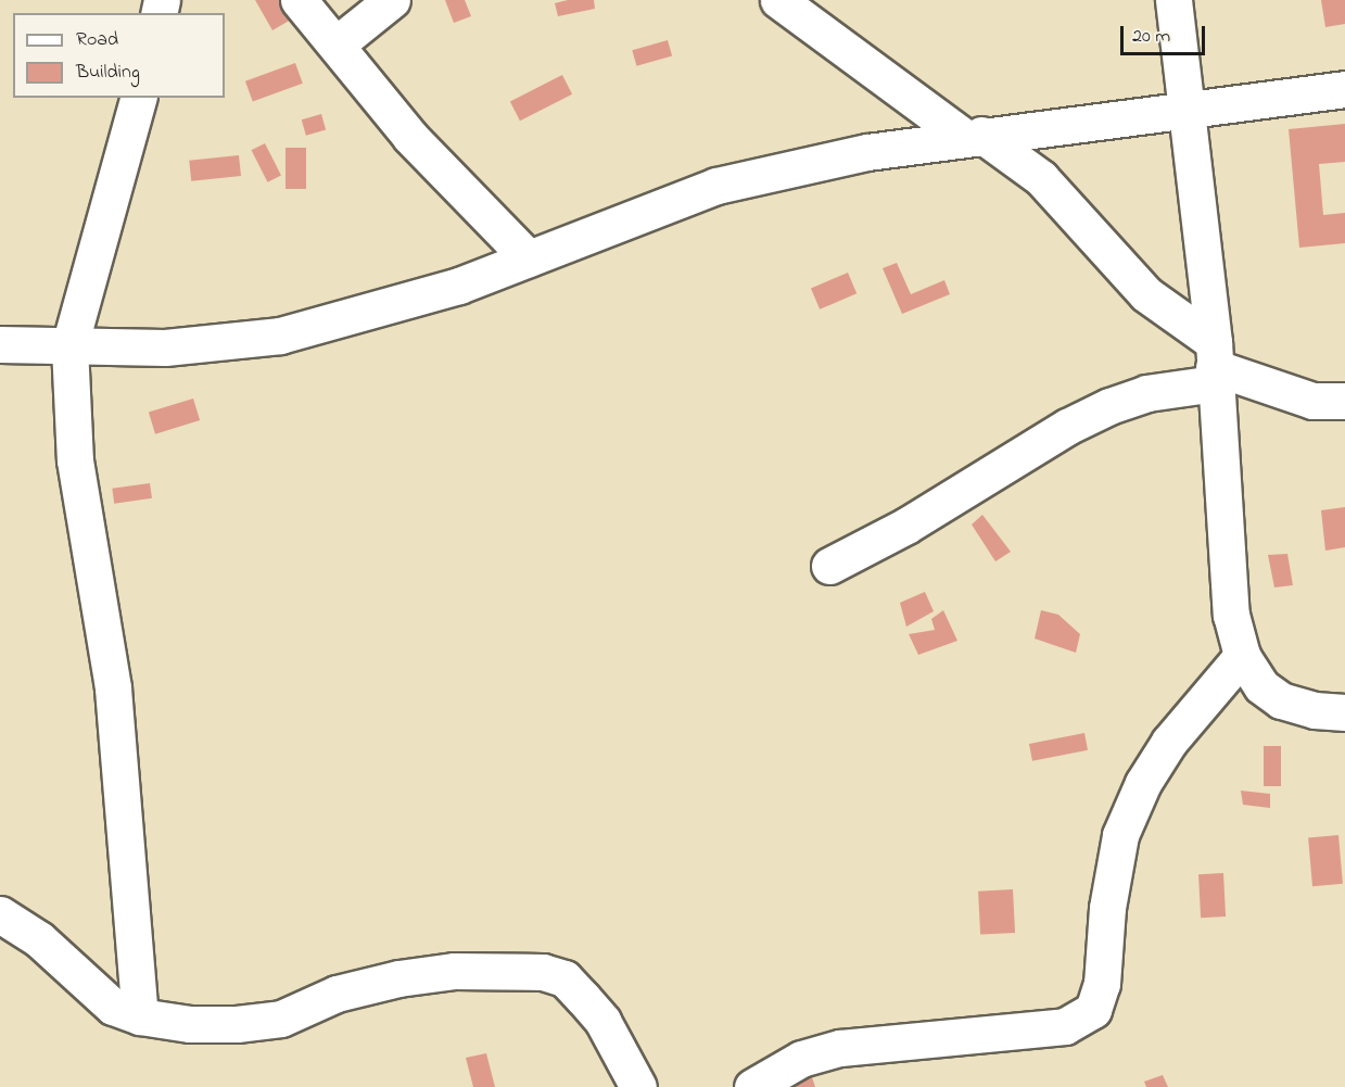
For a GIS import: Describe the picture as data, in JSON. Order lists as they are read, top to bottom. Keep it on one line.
{"legend":["Road","Building"],"scale_bar":"20 m"}
